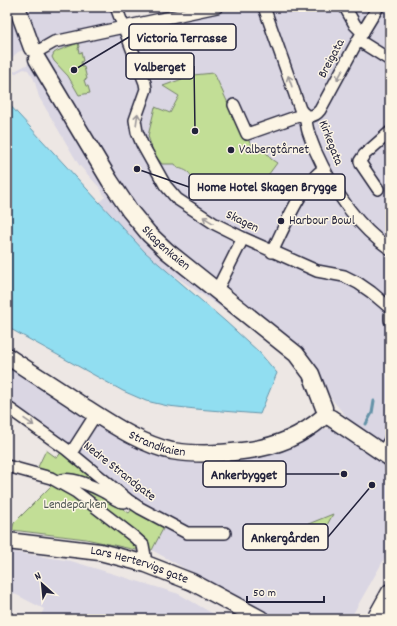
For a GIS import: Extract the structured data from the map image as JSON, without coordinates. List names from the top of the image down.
{
  "streets": {
    "street": [
      "Breigata",
      "Kirkegata",
      "Skagen",
      "Skagenkaien",
      "Strandkaien",
      "Nedre Strandgate",
      "Lars Hertervigs gate"
    ]
  },
  "crossings": [
    ["Breigata", "Kirkegata"],
    ["Skagenkaien", "Strandkaien"]
  ],
  "one_way": ["Kirkegata", "Skagen"],
  "parks": ["Lendeparken"],
  "places": [
    "Victoria Terrasse",
    "Valberget",
    "Valbergtårnet",
    "Home Hotel Skagen Brygge",
    "Harbour Bowl",
    "Ankerbygget",
    "Ankergården"
  ],
  "scale_bar": "50 m",
  "north": "top left"
}
